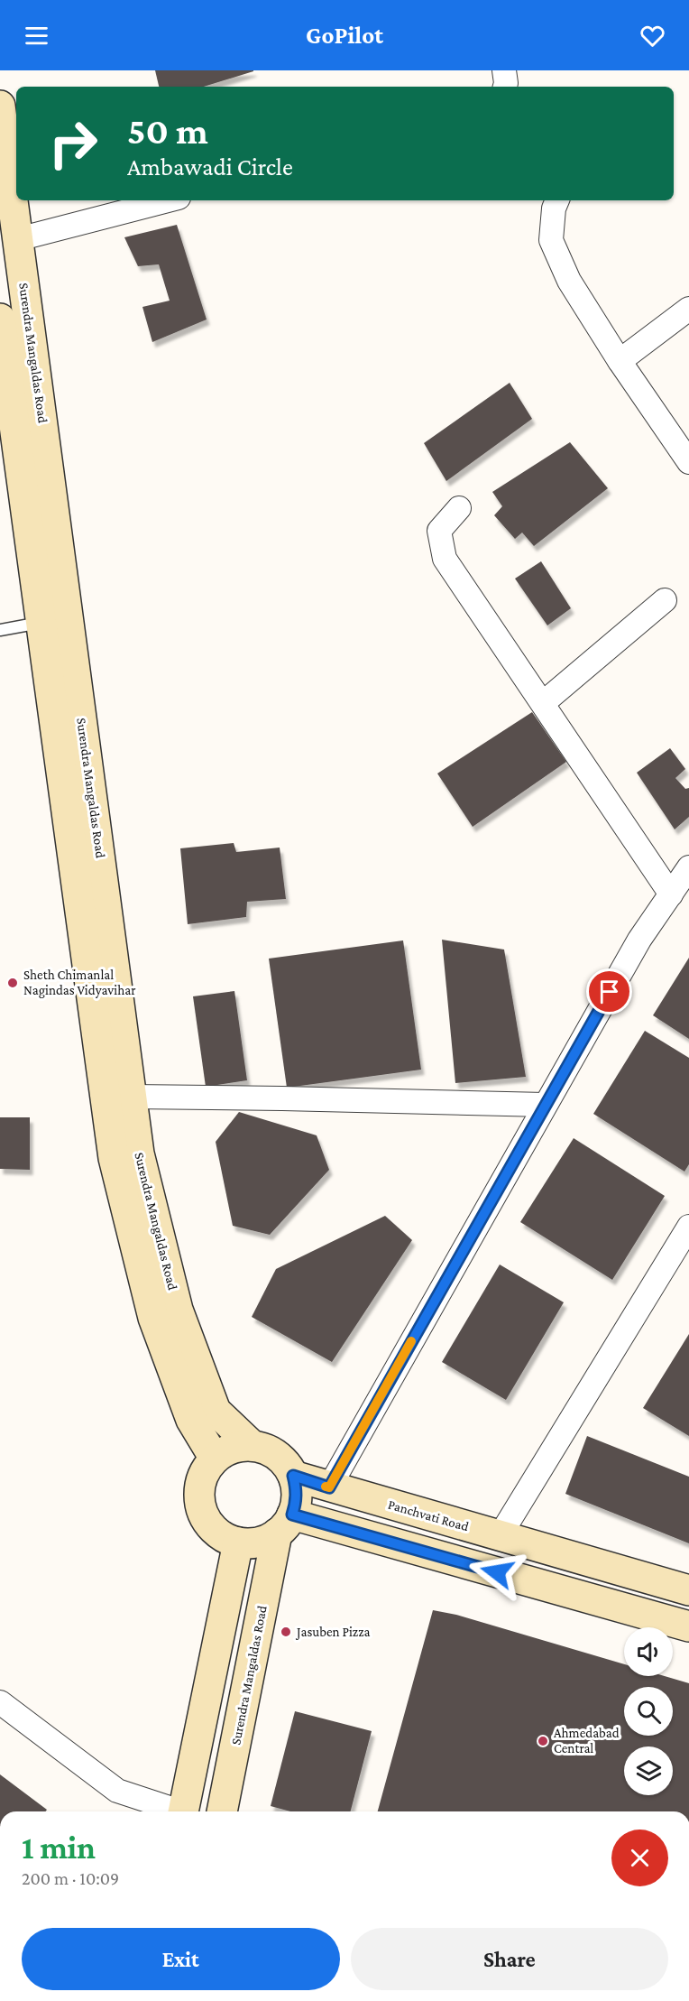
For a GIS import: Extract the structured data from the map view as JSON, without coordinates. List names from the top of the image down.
{
  "streets": {
    "main road": ["Surendra Mangaldas Road", "Panchvati Road"]
  },
  "crossings": [
    ["Surendra Mangaldas Road", "Panchvati Road"]
  ],
  "places": ["Sheth Chimanlal Nagindas Vidyavihar", "Jasuben Pizza", "Ahmedabad Central"],
  "page": {
    "header": "GoPilot",
    "turn": ["50 m", "Ambawadi Circle"],
    "heading": ["1 min", "200 m · 10:09"],
    "buttons": ["Exit", "Share"]
  }
}
